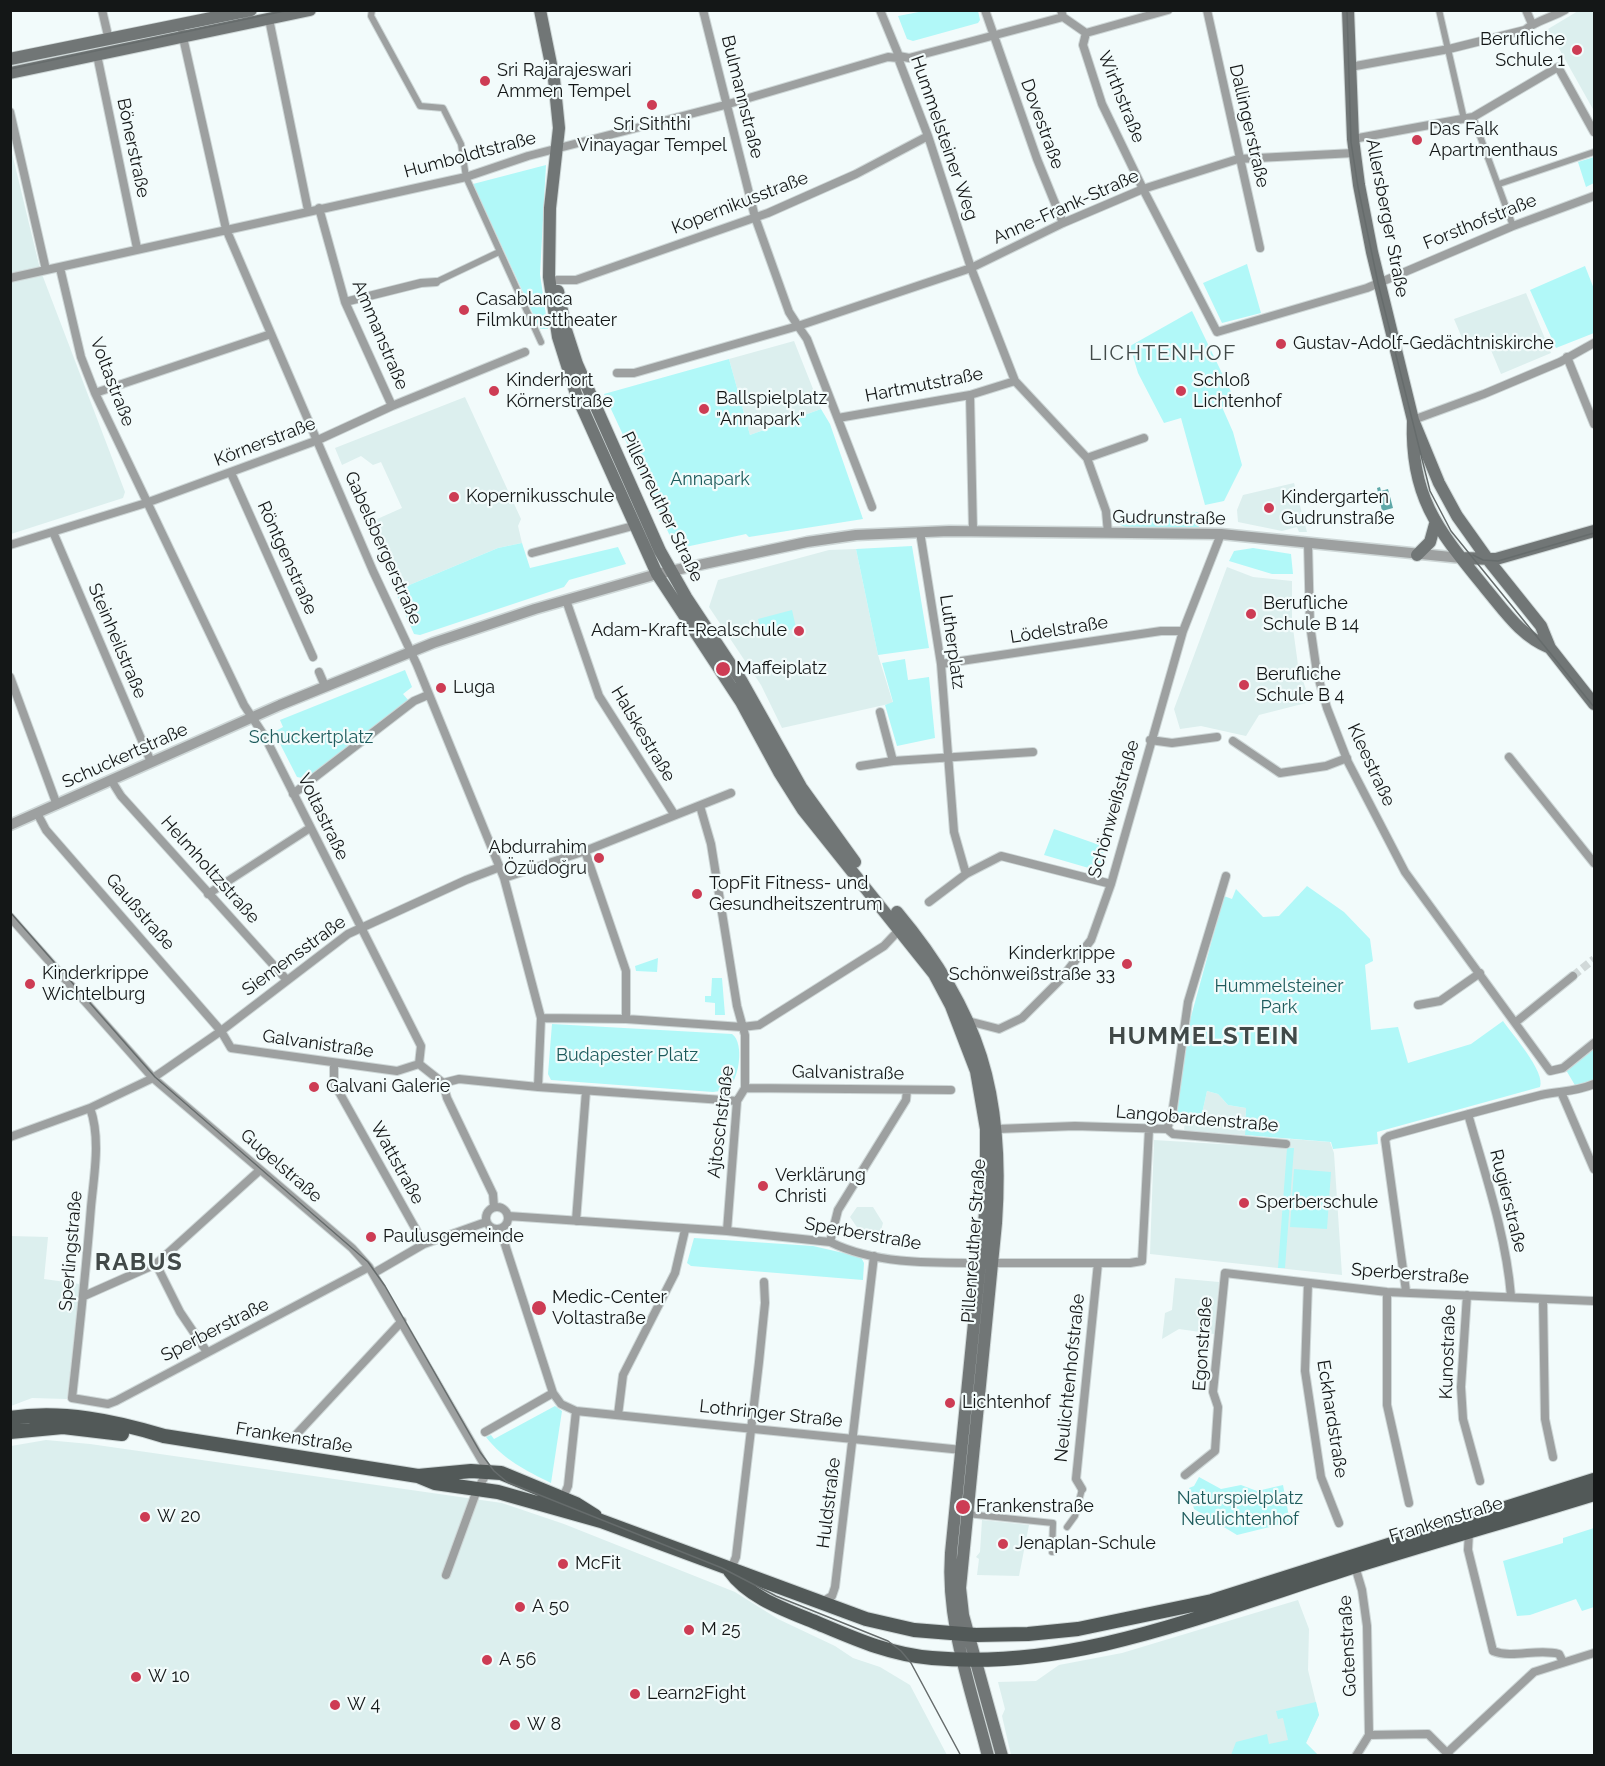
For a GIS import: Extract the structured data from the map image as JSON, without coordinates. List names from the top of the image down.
{
  "streets": {
    "main road": ["Allersberger Straße", "Pillenreuther Straße", "Frankenstraße"],
    "street": [
      "Bulmannstraße",
      "Wirthstraße",
      "Dovestraße",
      "Dallingerstraße",
      "Hummelsteiner Weg",
      "Bönerstraße",
      "Humboldtstraße",
      "Kopernikusstraße",
      "Anne-Frank-Straße",
      "Forsthofstraße",
      "Ammanstraße",
      "Voltastraße",
      "Hartmutstraße",
      "Körnerstraße",
      "Gudrunstraße",
      "Gabelsbergerstraße",
      "Röntgenstraße",
      "Lödelstraße",
      "Steinheilstraße",
      "Lutherplatz",
      "Halskestraße",
      "Schuckertstraße",
      "Kleestraße",
      "Schönweißstraße",
      "Helmholtzstraße",
      "Gaußstraße",
      "Siemensstraße",
      "Galvanistraße",
      "Langobardenstraße",
      "Ajtoschstraße",
      "Wattstraße",
      "Gugelstraße",
      "Rugierstraße",
      "Sperberstraße",
      "Sperlingstraße",
      "Egonstraße",
      "Kunostraße",
      "Neulichtenhofstraße",
      "Lothringer Straße",
      "Eckhardstraße",
      "Huldstraße",
      "Gotenstraße"
    ]
  },
  "crossings": [
    ["Bulmannstraße", "Humboldtstraße"],
    ["Bulmannstraße", "Kopernikusstraße"],
    ["Bulmannstraße", "Anne-Frank-Straße"],
    ["Bulmannstraße", "Hartmutstraße"],
    ["Wirthstraße", "Anne-Frank-Straße"],
    ["Wirthstraße", "Forsthofstraße"],
    ["Dovestraße", "Humboldtstraße"],
    ["Dovestraße", "Anne-Frank-Straße"],
    ["Dallingerstraße", "Anne-Frank-Straße"],
    ["Hummelsteiner Weg", "Humboldtstraße"],
    ["Hummelsteiner Weg", "Kopernikusstraße"],
    ["Hummelsteiner Weg", "Anne-Frank-Straße"],
    ["Hummelsteiner Weg", "Hartmutstraße"],
    ["Hummelsteiner Weg", "Gudrunstraße"],
    ["Bönerstraße", "Humboldtstraße"],
    ["Humboldtstraße", "Ammanstraße"],
    ["Humboldtstraße", "Voltastraße"],
    ["Humboldtstraße", "Pillenreuther Straße"],
    ["Humboldtstraße", "Gabelsbergerstraße"],
    ["Kopernikusstraße", "Pillenreuther Straße"],
    ["Anne-Frank-Straße", "Allersberger Straße"],
    ["Allersberger Straße", "Forsthofstraße"],
    ["Allersberger Straße", "Gudrunstraße"],
    ["Ammanstraße", "Körnerstraße"],
    ["Voltastraße", "Körnerstraße"],
    ["Voltastraße", "Schuckertstraße"],
    ["Voltastraße", "Siemensstraße"],
    ["Voltastraße", "Galvanistraße"],
    ["Körnerstraße", "Gabelsbergerstraße"],
    ["Körnerstraße", "Röntgenstraße"],
    ["Körnerstraße", "Steinheilstraße"],
    ["Pillenreuther Straße", "Gudrunstraße"],
    ["Pillenreuther Straße", "Schönweißstraße"],
    ["Pillenreuther Straße", "Langobardenstraße"],
    ["Pillenreuther Straße", "Sperberstraße"],
    ["Pillenreuther Straße", "Lothringer Straße"],
    ["Pillenreuther Straße", "Frankenstraße"],
    ["Gudrunstraße", "Lutherplatz"],
    ["Gudrunstraße", "Kleestraße"],
    ["Gudrunstraße", "Schönweißstraße"],
    ["Gabelsbergerstraße", "Siemensstraße"],
    ["Lödelstraße", "Lutherplatz"],
    ["Lödelstraße", "Schönweißstraße"],
    ["Steinheilstraße", "Schuckertstraße"],
    ["Schuckertstraße", "Helmholtzstraße"],
    ["Schuckertstraße", "Gaußstraße"],
    ["Helmholtzstraße", "Siemensstraße"],
    ["Gaußstraße", "Siemensstraße"],
    ["Gaußstraße", "Galvanistraße"],
    ["Siemensstraße", "Galvanistraße"],
    ["Siemensstraße", "Gugelstraße"],
    ["Siemensstraße", "Sperlingstraße"],
    ["Galvanistraße", "Ajtoschstraße"],
    ["Galvanistraße", "Wattstraße"],
    ["Langobardenstraße", "Sperberstraße"],
    ["Ajtoschstraße", "Sperberstraße"],
    ["Wattstraße", "Sperberstraße"],
    ["Gugelstraße", "Sperberstraße"],
    ["Gugelstraße", "Frankenstraße"],
    ["Rugierstraße", "Sperberstraße"],
    ["Sperberstraße", "Sperlingstraße"],
    ["Sperberstraße", "Egonstraße"],
    ["Sperberstraße", "Kunostraße"],
    ["Sperberstraße", "Neulichtenhofstraße"],
    ["Sperberstraße", "Eckhardstraße"],
    ["Sperberstraße", "Huldstraße"],
    ["Lothringer Straße", "Huldstraße"],
    ["Frankenstraße", "Huldstraße"],
    ["Frankenstraße", "Gotenstraße"]
  ],
  "districts": ["LICHTENHOF", "HUMMELSTEIN", "RABUS"],
  "parks": [
    "Annapark",
    "Schuckertplatz",
    "Hummelsteiner Park",
    "Budapester Platz",
    "Naturspielplatz Neulichtenhof"
  ],
  "places": [
    "Berufliche Schule 1",
    "Sri Rajarajeswari Ammen Tempel",
    "Sri Siththi Vinayagar Tempel",
    "Das Falk Apartmenthaus",
    "Casablanca Filmkunsttheater",
    "Gustav-Adolf-Gedächtniskirche",
    "Kinderhort Körnerstraße",
    "Schloß Lichtenhof",
    "Ballspielplatz \"Annapark\"",
    "Kopernikusschule",
    "Kindergarten Gudrunstraße",
    "Berufliche Schule B 14",
    "Adam-Kraft-Realschule",
    "Maffeiplatz",
    "Berufliche Schule B 4",
    "Luga",
    "Abdurrahim Özüdoğru",
    "TopFit Fitness- und Gesundheitszentrum",
    "Kinderkrippe Schönweißstraße 33",
    "Kinderkrippe Wichtelburg",
    "Galvani Galerie",
    "Verklärung Christi",
    "Sperberschule",
    "Paulusgemeinde",
    "Medic-Center Voltastraße",
    "Lichtenhof",
    "Frankenstraße",
    "W 20",
    "Jenaplan-Schule",
    "McFit",
    "A 50",
    "M 25",
    "A 56",
    "W 10",
    "Learn2Fight",
    "W 4",
    "W 8"
  ]
}
